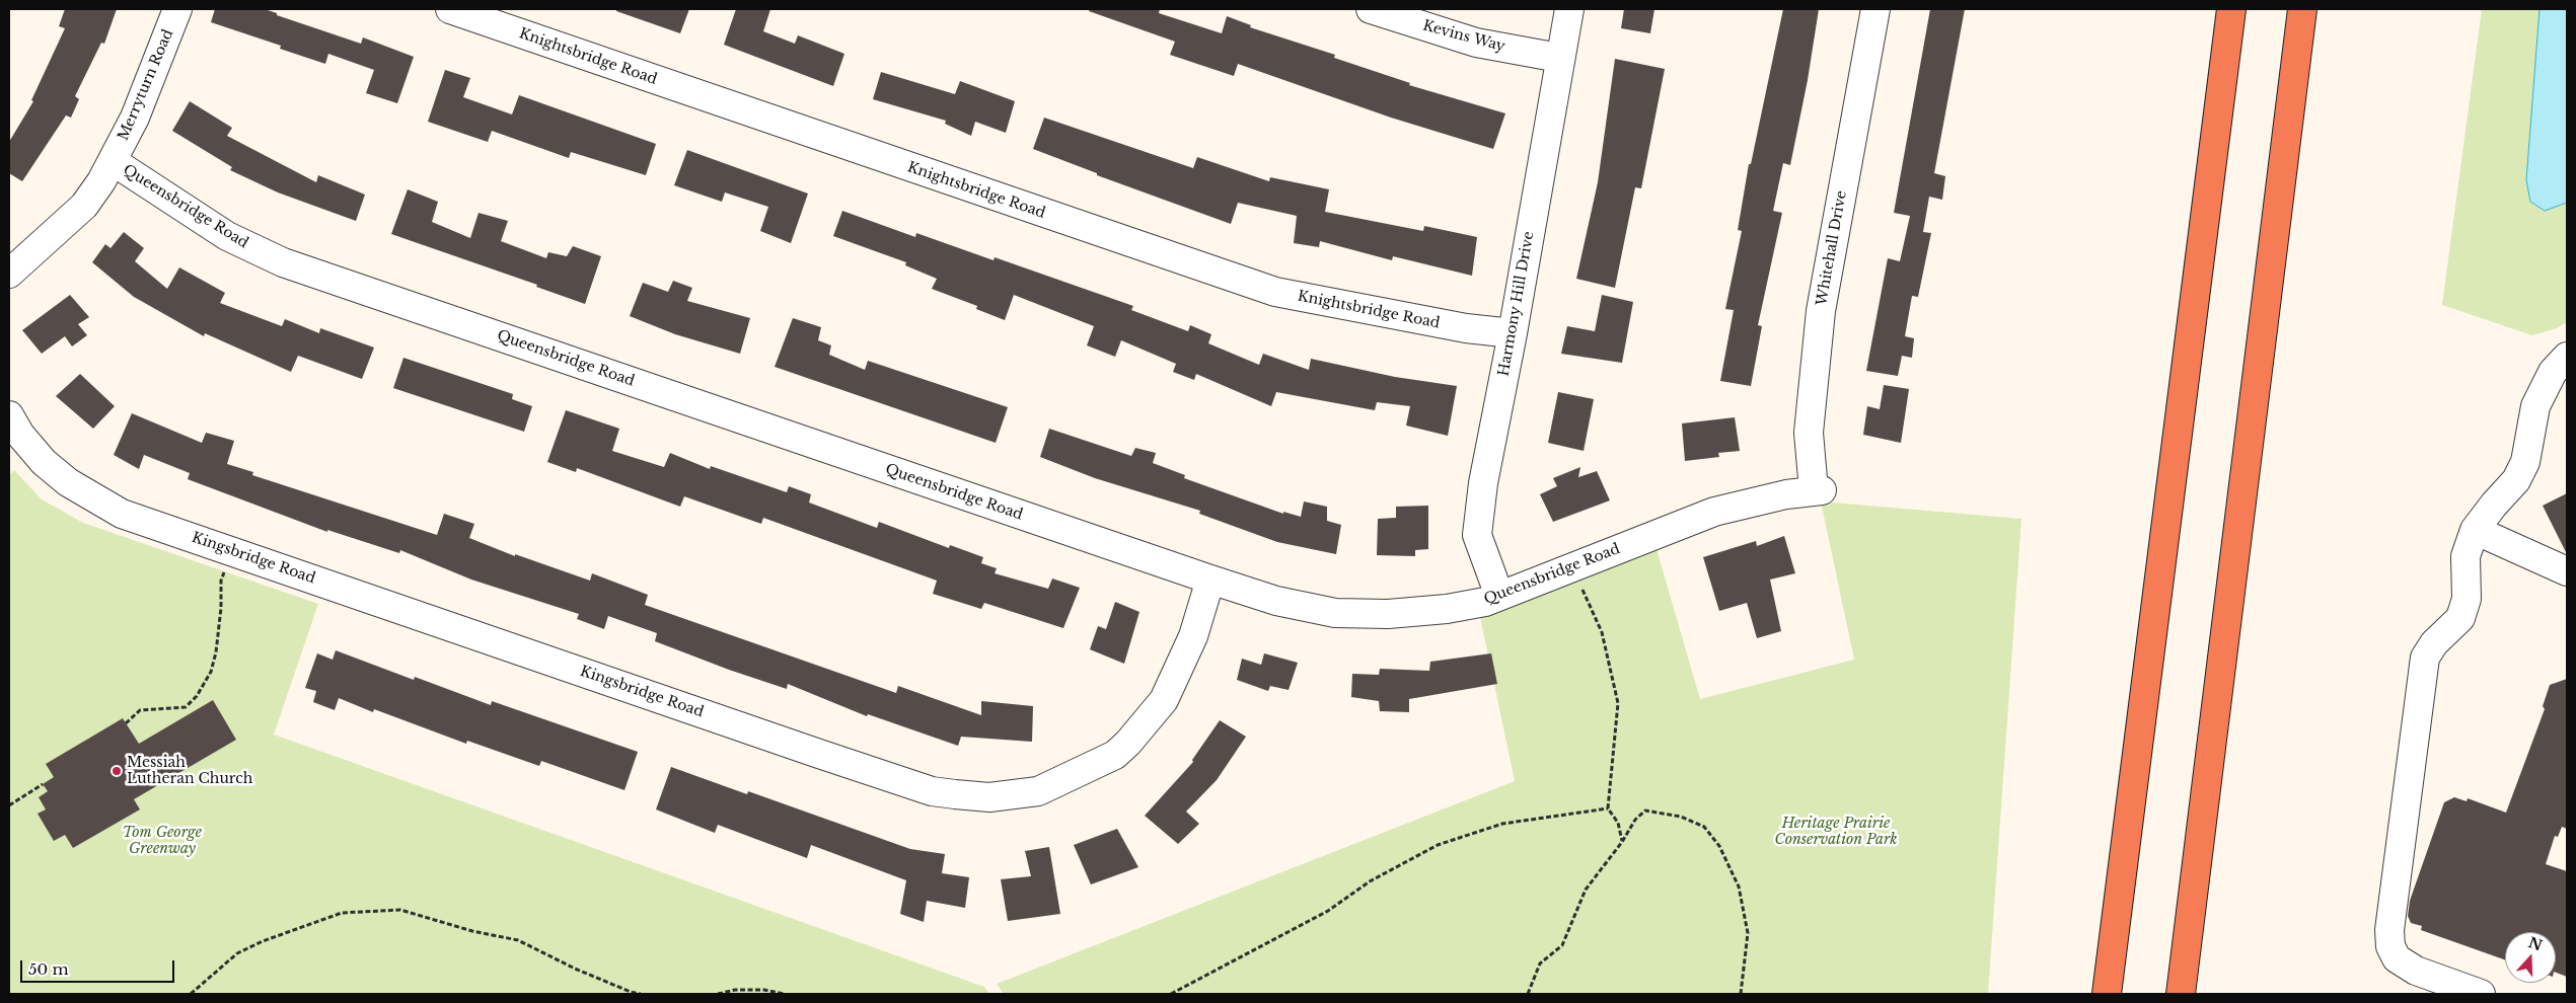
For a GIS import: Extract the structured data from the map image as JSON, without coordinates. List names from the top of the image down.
{
  "streets": {
    "street": [
      "Kevins Way",
      "Knightsbridge Road",
      "Merryturn Road",
      "Queensbridge Road",
      "Whitehall Drive",
      "Harmony Hill Drive",
      "Kingsbridge Road"
    ]
  },
  "crossings": [
    ["Kevins Way", "Harmony Hill Drive"],
    ["Knightsbridge Road", "Harmony Hill Drive"],
    ["Merryturn Road", "Queensbridge Road"],
    ["Queensbridge Road", "Whitehall Drive"],
    ["Queensbridge Road", "Harmony Hill Drive"],
    ["Queensbridge Road", "Kingsbridge Road"]
  ],
  "parks": ["Heritage Prairie Conservation Park", "Tom George Greenway"],
  "places": ["Messiah Lutheran Church"],
  "scale_bar": "50 m",
  "north": "top"
}
